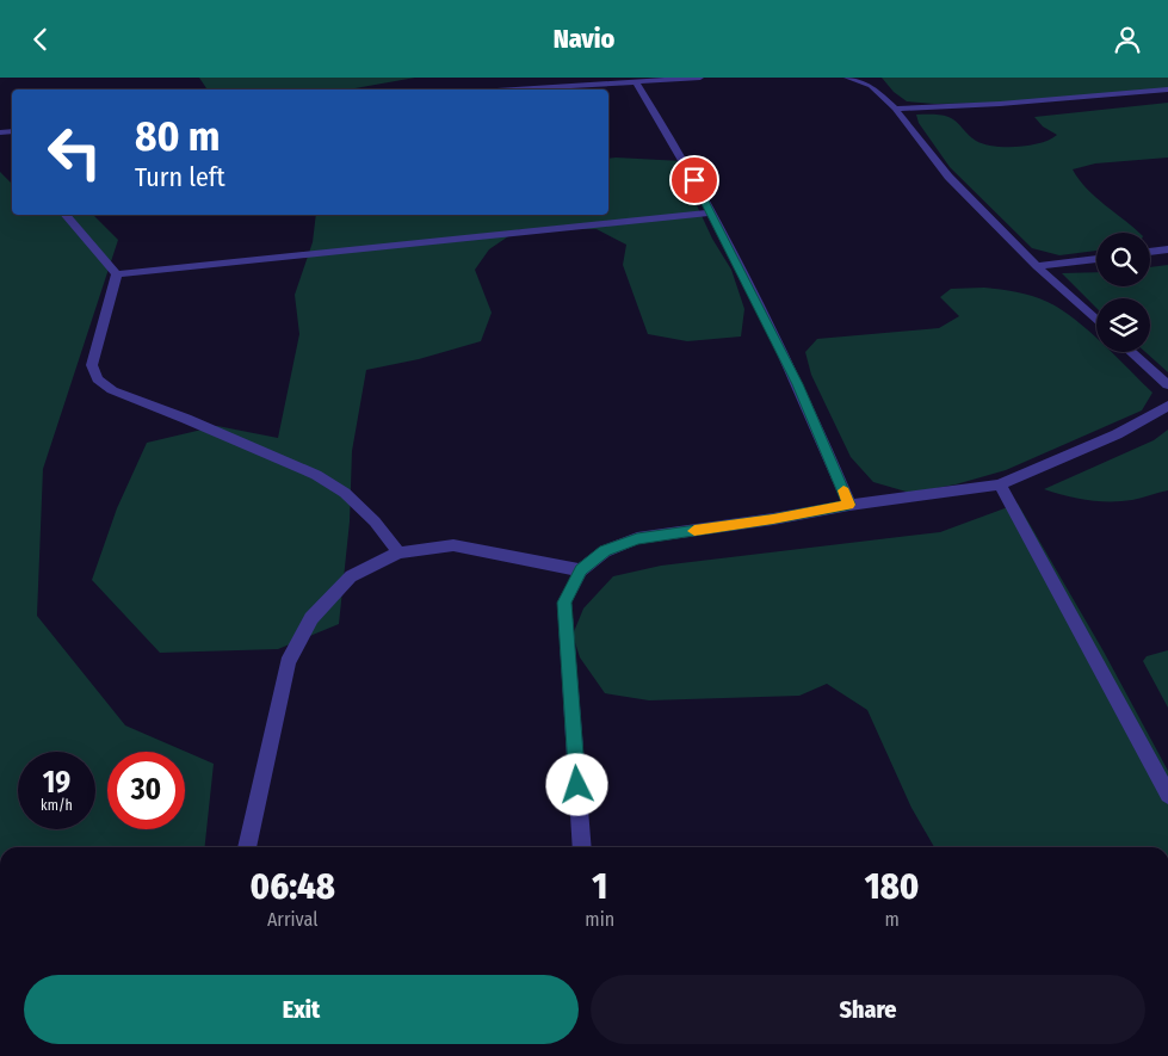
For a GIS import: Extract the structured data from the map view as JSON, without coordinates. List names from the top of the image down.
{
  "page": {
    "header": "Navio",
    "turn": ["80 m", "Turn left"],
    "speed": "19 km/h",
    "limit": "30",
    "eta": [
      "06:48",
      "Arrival",
      "1",
      "min",
      "180",
      "m"
    ],
    "buttons": ["Exit", "Share"]
  }
}
